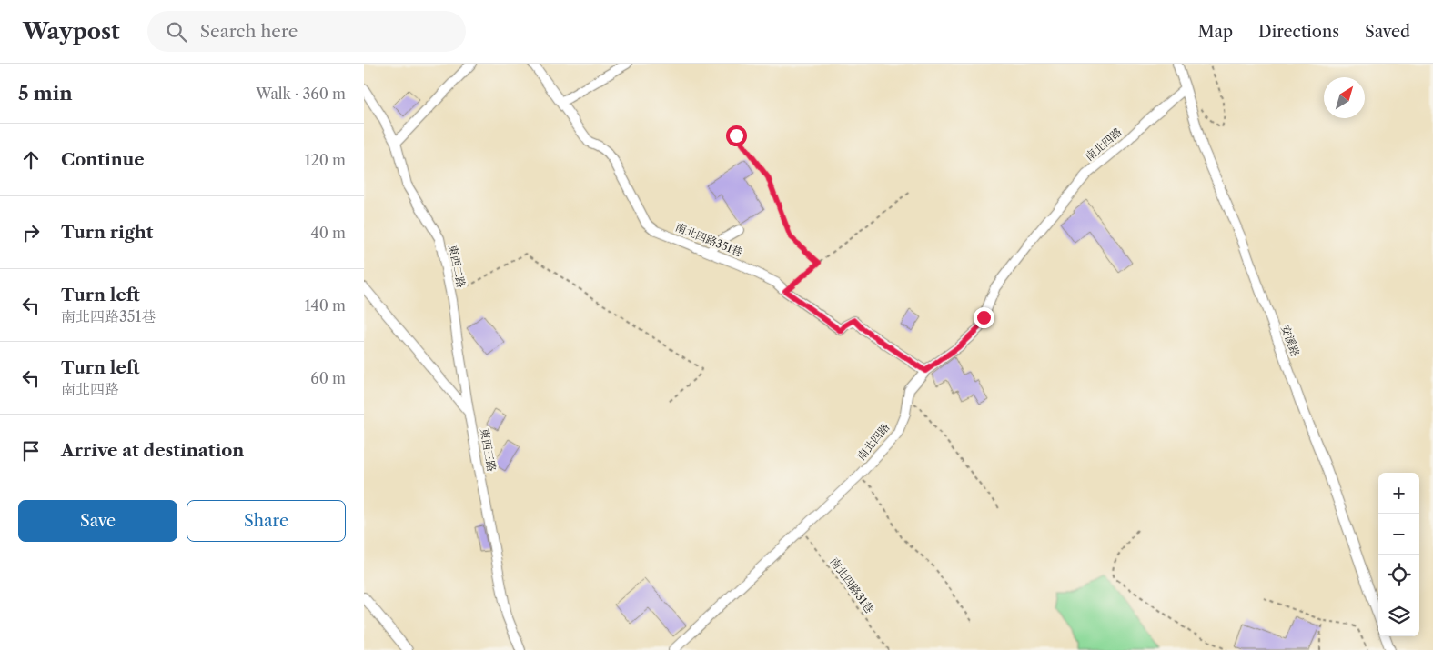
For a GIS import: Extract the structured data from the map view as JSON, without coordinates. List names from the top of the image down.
{
  "streets": {
    "street": [
      "南北四路",
      "南北四路351巷",
      "東西二路",
      "安溪路",
      "東西三路"
    ],
    "path": ["南北四路31巷"]
  },
  "crossings": [
    ["南北四路", "南北四路351巷"],
    ["南北四路", "安溪路"],
    ["南北四路", "南北四路31巷"],
    ["東西二路", "東西三路"]
  ],
  "north": "top right",
  "page": {
    "header": "Waypost",
    "search": "Search here",
    "nav": ["Map", "Directions", "Saved"],
    "heading": ["5 min", "Walk · 360 m"],
    "list": [
      ["Continue", "120 m"],
      ["Turn right", "40 m"],
      ["Turn left", "南北四路351巷", "140 m"],
      ["Turn left", "南北四路", "60 m"],
      "Arrive at destination"
    ],
    "map_buttons": ["+", "−"],
    "buttons": ["Save", "Share"]
  }
}
